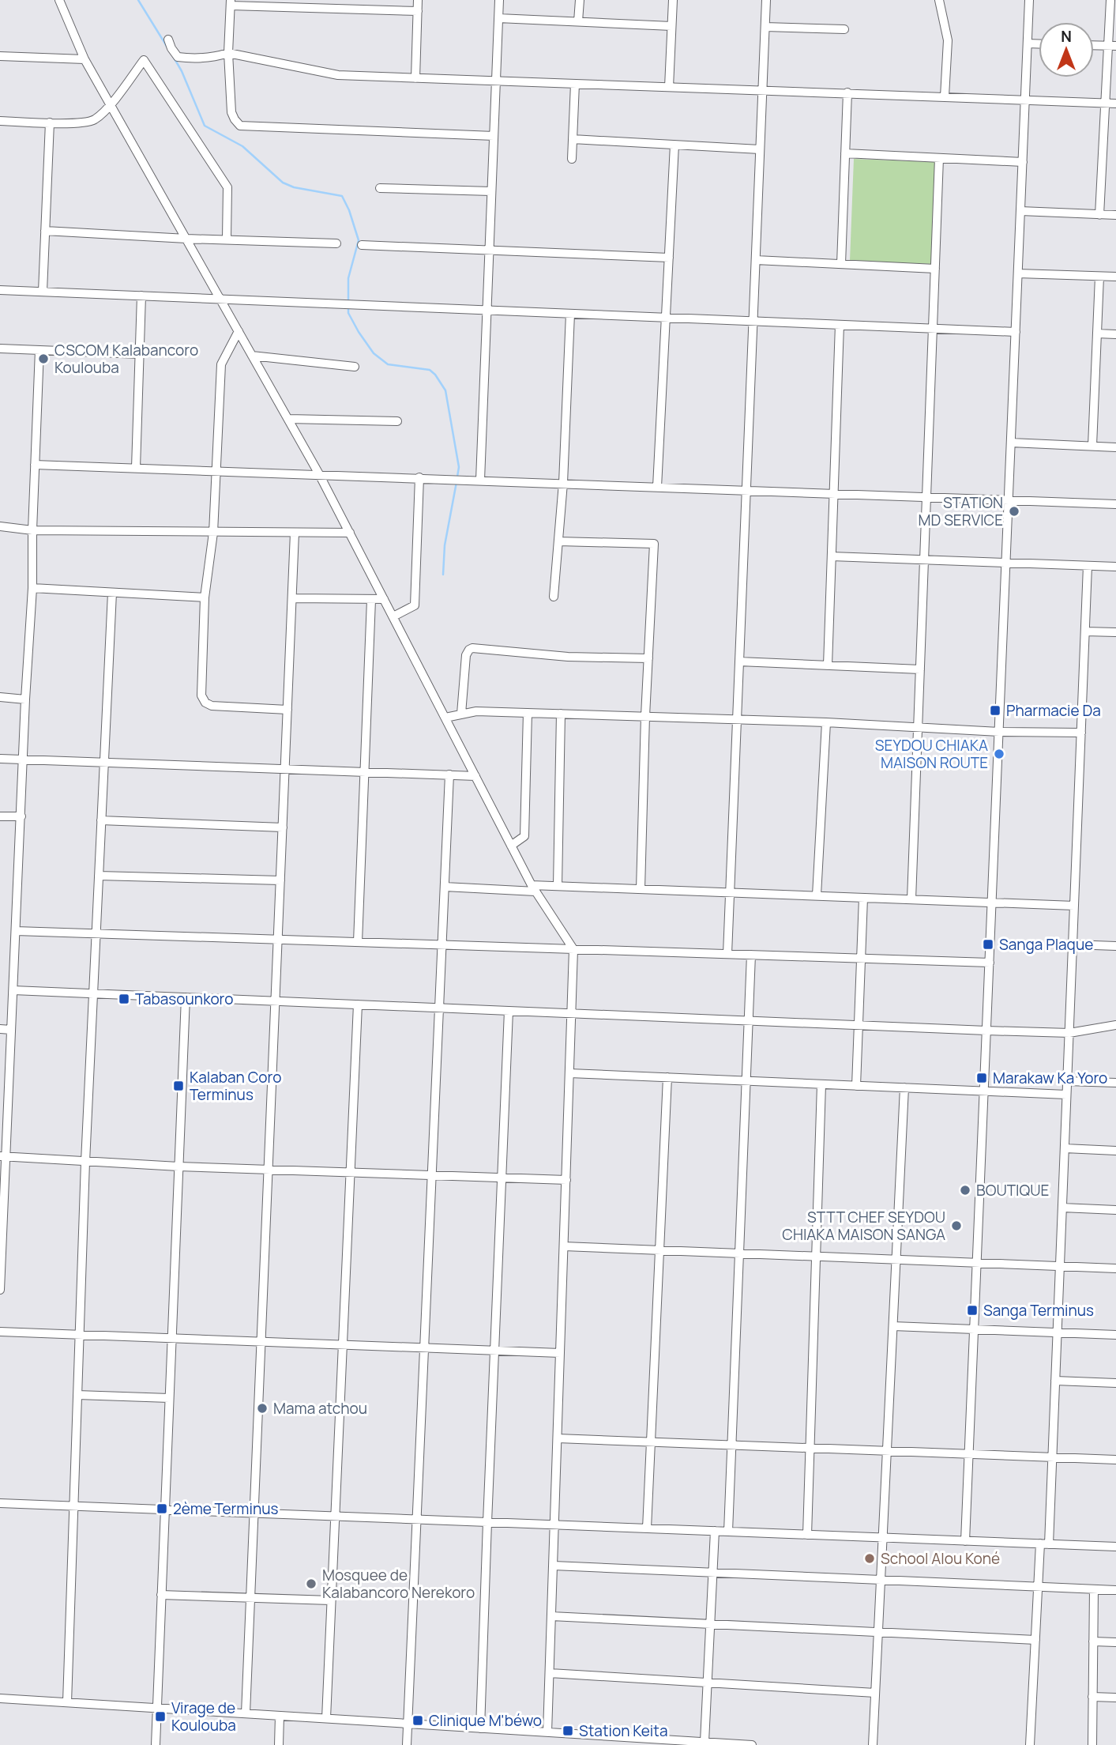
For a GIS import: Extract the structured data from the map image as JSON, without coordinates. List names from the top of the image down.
{
  "places": {
    "other": [
      "CSCOM Kalabancoro Koulouba",
      "STATION MD SERVICE",
      "SEYDOU CHIAKA MAISON ROUTE",
      "BOUTIQUE",
      "STTT CHEF SEYDOU CHIAKA MAISON SANGA",
      "Mama atchou",
      "School Alou Koné",
      "Mosquee de Kalabancoro Nerekoro"
    ],
    "transit": [
      "Pharmacie Da",
      "Sanga Plaque",
      "Tabasounkoro",
      "Marakaw Ka Yoro",
      "Kalaban Coro Terminus",
      "Sanga Terminus",
      "2ème Terminus",
      "Virage de Koulouba",
      "Clinique M'béwo",
      "Station Keita"
    ]
  },
  "north": "top"
}
